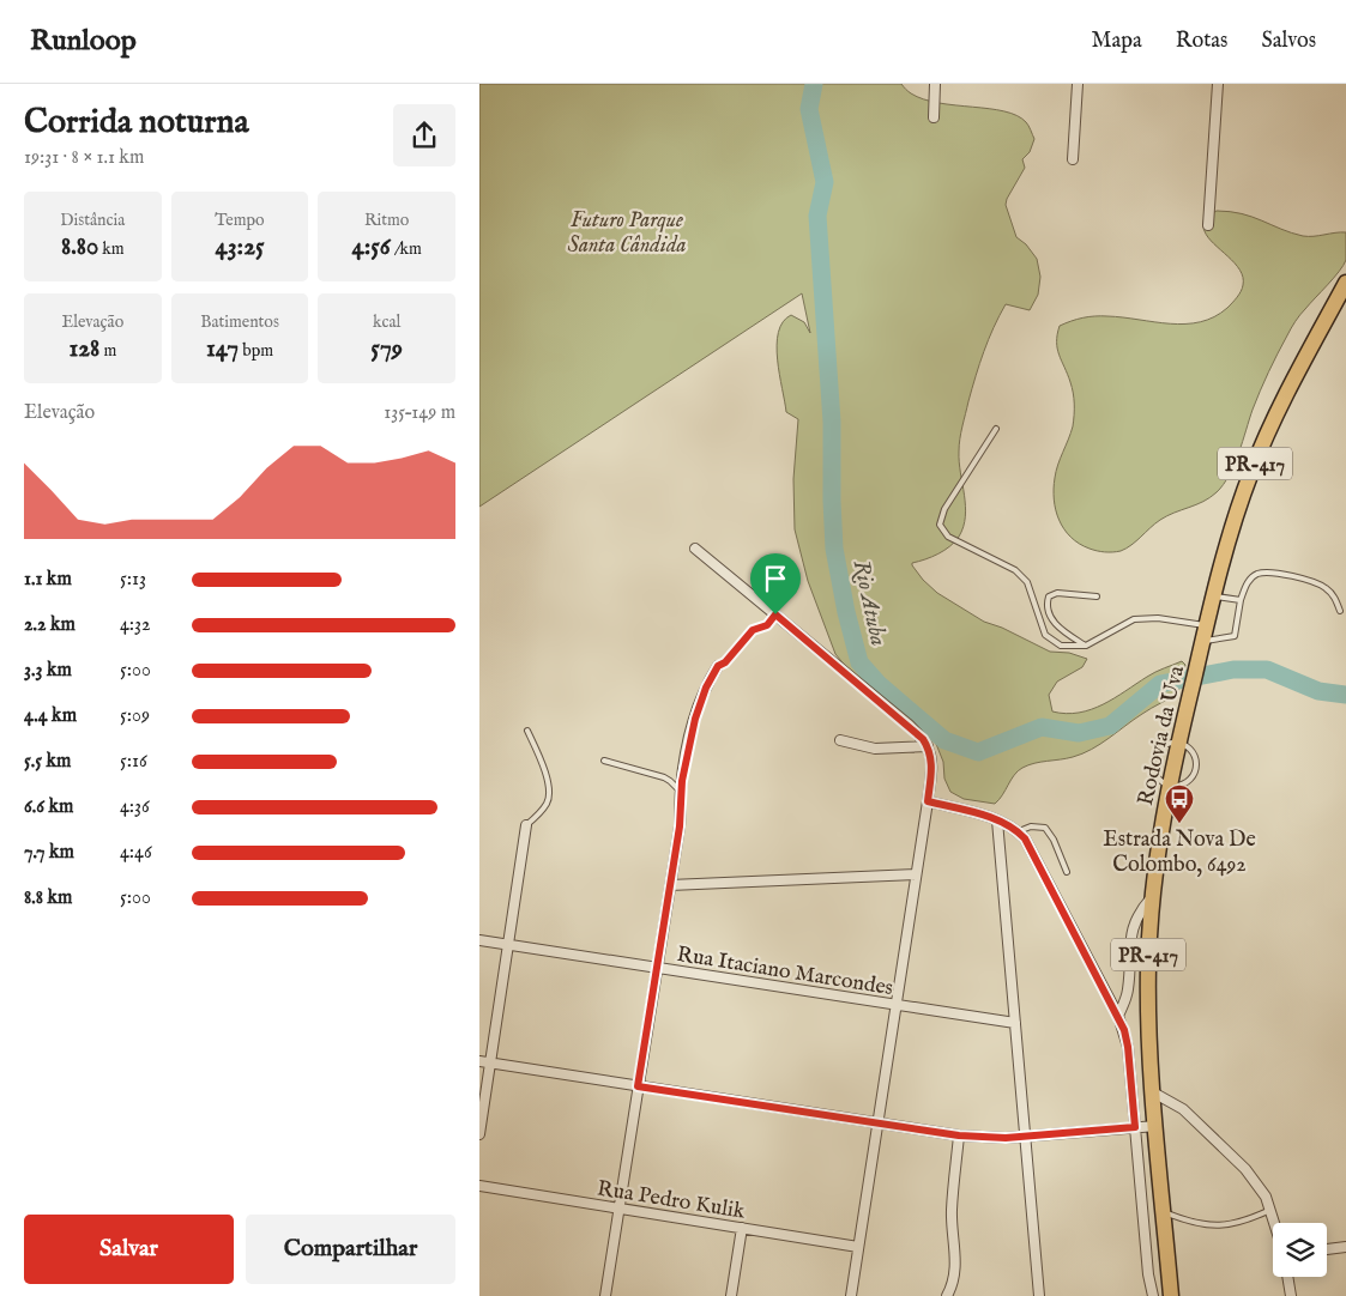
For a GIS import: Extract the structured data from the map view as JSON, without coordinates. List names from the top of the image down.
{
  "streets": {
    "highway": ["PR-417", "Rodovia da Uva"],
    "street": ["Rua Itaciano Marcondes", "Rua Pedro Kulik"]
  },
  "water": ["Rio Atuba"],
  "parks": ["Futuro Parque Santa Cândida"],
  "places": {
    "bus stop": ["Estrada Nova De Colombo, 6492"]
  },
  "page": {
    "header": "Runloop",
    "nav": ["Mapa", "Rotas", "Salvos"],
    "heading": ["Corrida noturna", "19:31 · 8 × 1.1 km"],
    "stats": [
      ["Distância", "8.80 km"],
      ["Tempo", "43:25"],
      ["Ritmo", "4:56 /km"],
      ["Elevação", "128 m"],
      ["Batimentos", "147 bpm"],
      ["kcal", "579"]
    ],
    "chart": ["Elevação", "135–149 m"],
    "list": [
      {
        "name": "1.1 km",
        "note": "5:13"
      },
      {
        "name": "2.2 km",
        "note": "4:32"
      },
      {
        "name": "3.3 km",
        "note": "5:00"
      },
      {
        "name": "4.4 km",
        "note": "5:09"
      },
      {
        "name": "5.5 km",
        "note": "5:16"
      },
      {
        "name": "6.6 km",
        "note": "4:36"
      },
      {
        "name": "7.7 km",
        "note": "4:46"
      },
      {
        "name": "8.8 km",
        "note": "5:00"
      }
    ],
    "buttons": ["Salvar", "Compartilhar"]
  }
}
